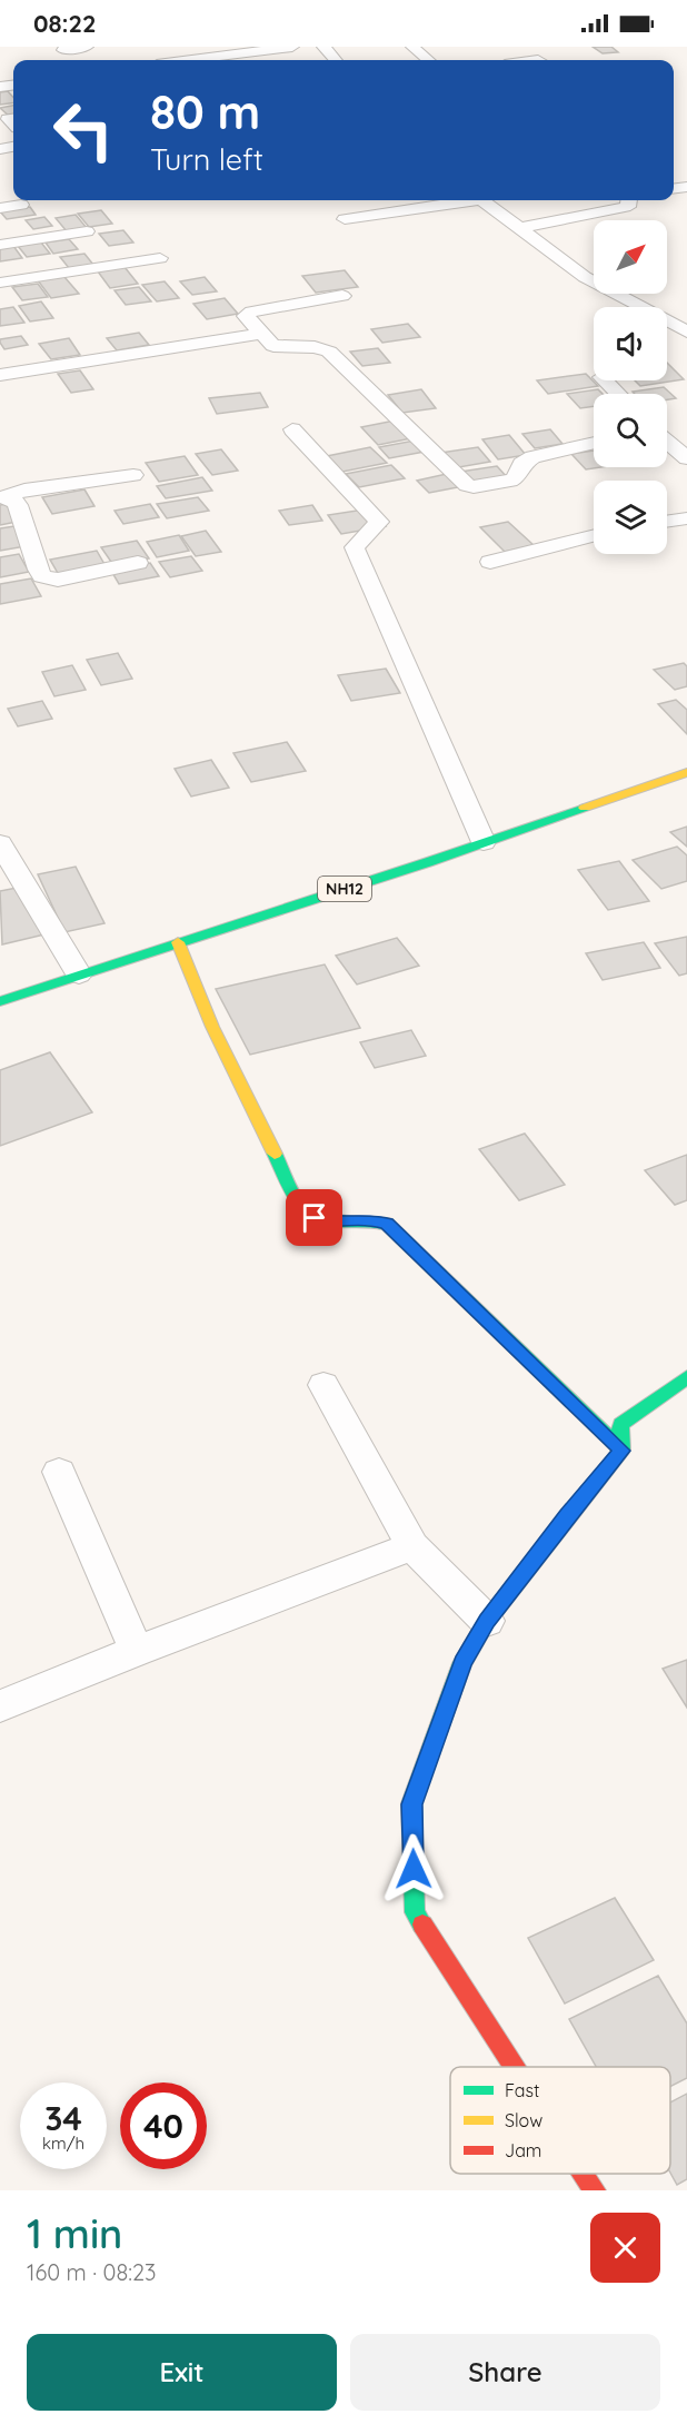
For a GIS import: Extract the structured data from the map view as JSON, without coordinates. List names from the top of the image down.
{
  "streets": {
    "main road": ["NH12"]
  },
  "legend": ["Fast", "Slow", "Jam"],
  "north": "top right",
  "page": {
    "status": "08:22",
    "turn": ["80 m", "Turn left"],
    "speed": "34 km/h",
    "limit": "40",
    "heading": ["1 min", "160 m · 08:23"],
    "buttons": ["Exit", "Share"]
  }
}
